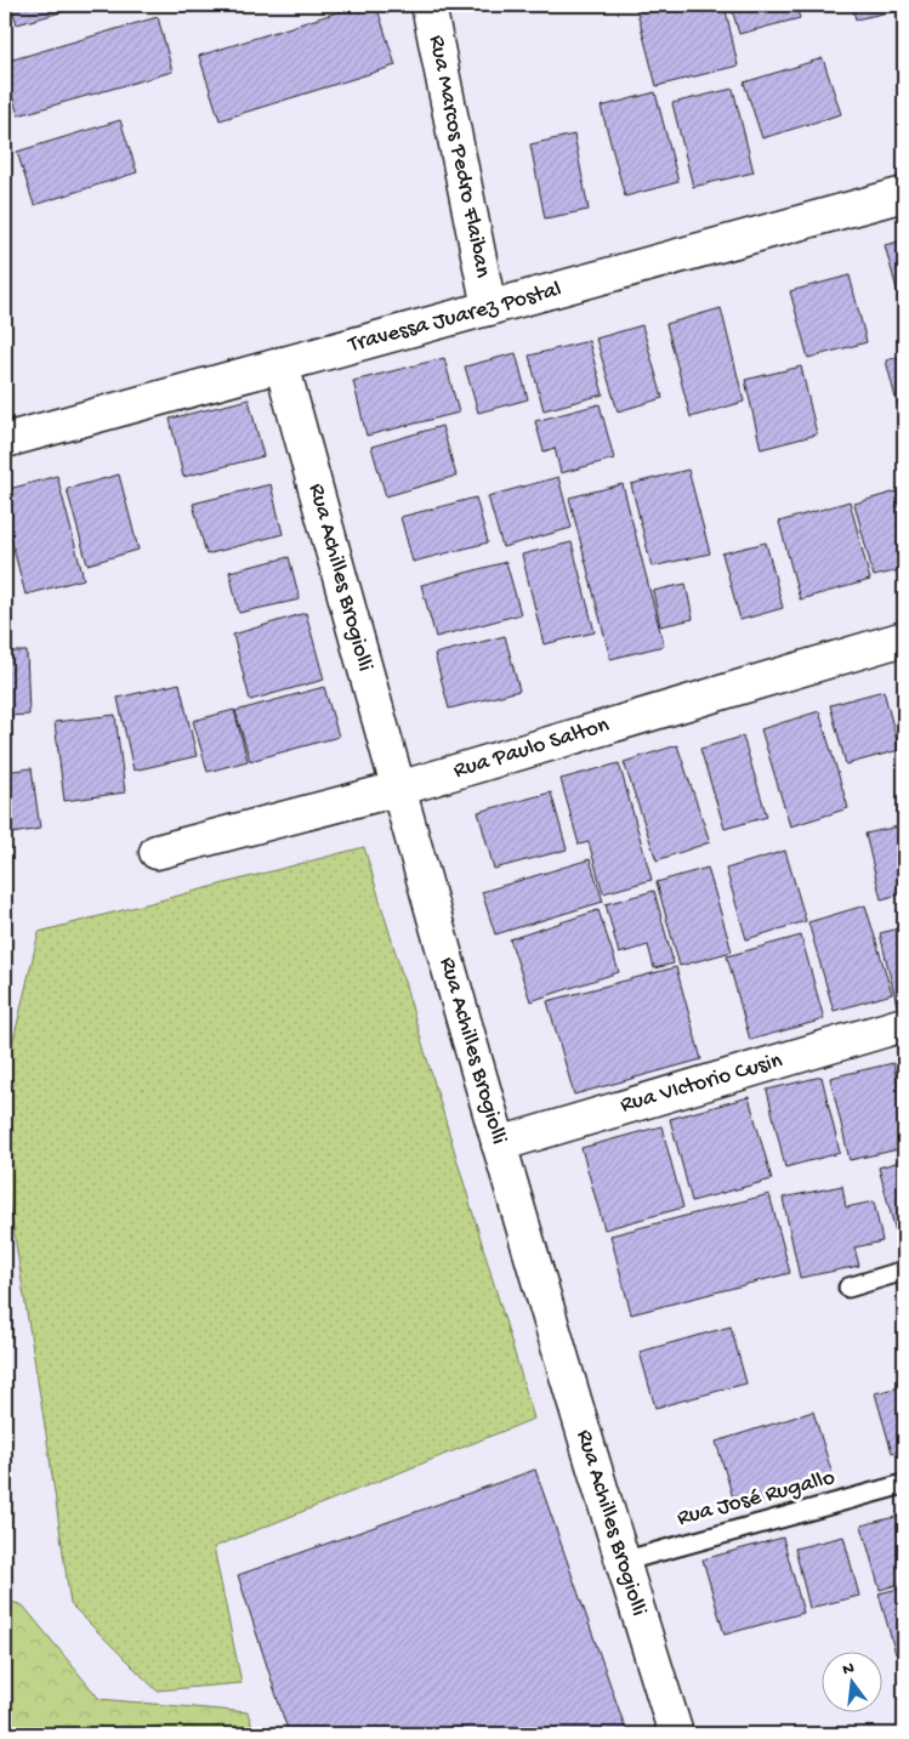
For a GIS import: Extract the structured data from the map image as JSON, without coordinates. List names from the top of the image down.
{
  "streets": {
    "street": [
      "Rua Marcos Pedro Flaiban",
      "Travessa Juarez Postal",
      "Rua Achilles Brogiolli",
      "Rua Paulo Salton",
      "Rua VIctorio Cusin"
    ],
    "lane": ["Rua José Rugallo"]
  },
  "crossings": [
    ["Rua Marcos Pedro Flaiban", "Travessa Juarez Postal"],
    ["Travessa Juarez Postal", "Rua Achilles Brogiolli"],
    ["Rua Achilles Brogiolli", "Rua Paulo Salton"],
    ["Rua Achilles Brogiolli", "Rua VIctorio Cusin"],
    ["Rua Achilles Brogiolli", "Rua José Rugallo"]
  ],
  "north": "top"
}
